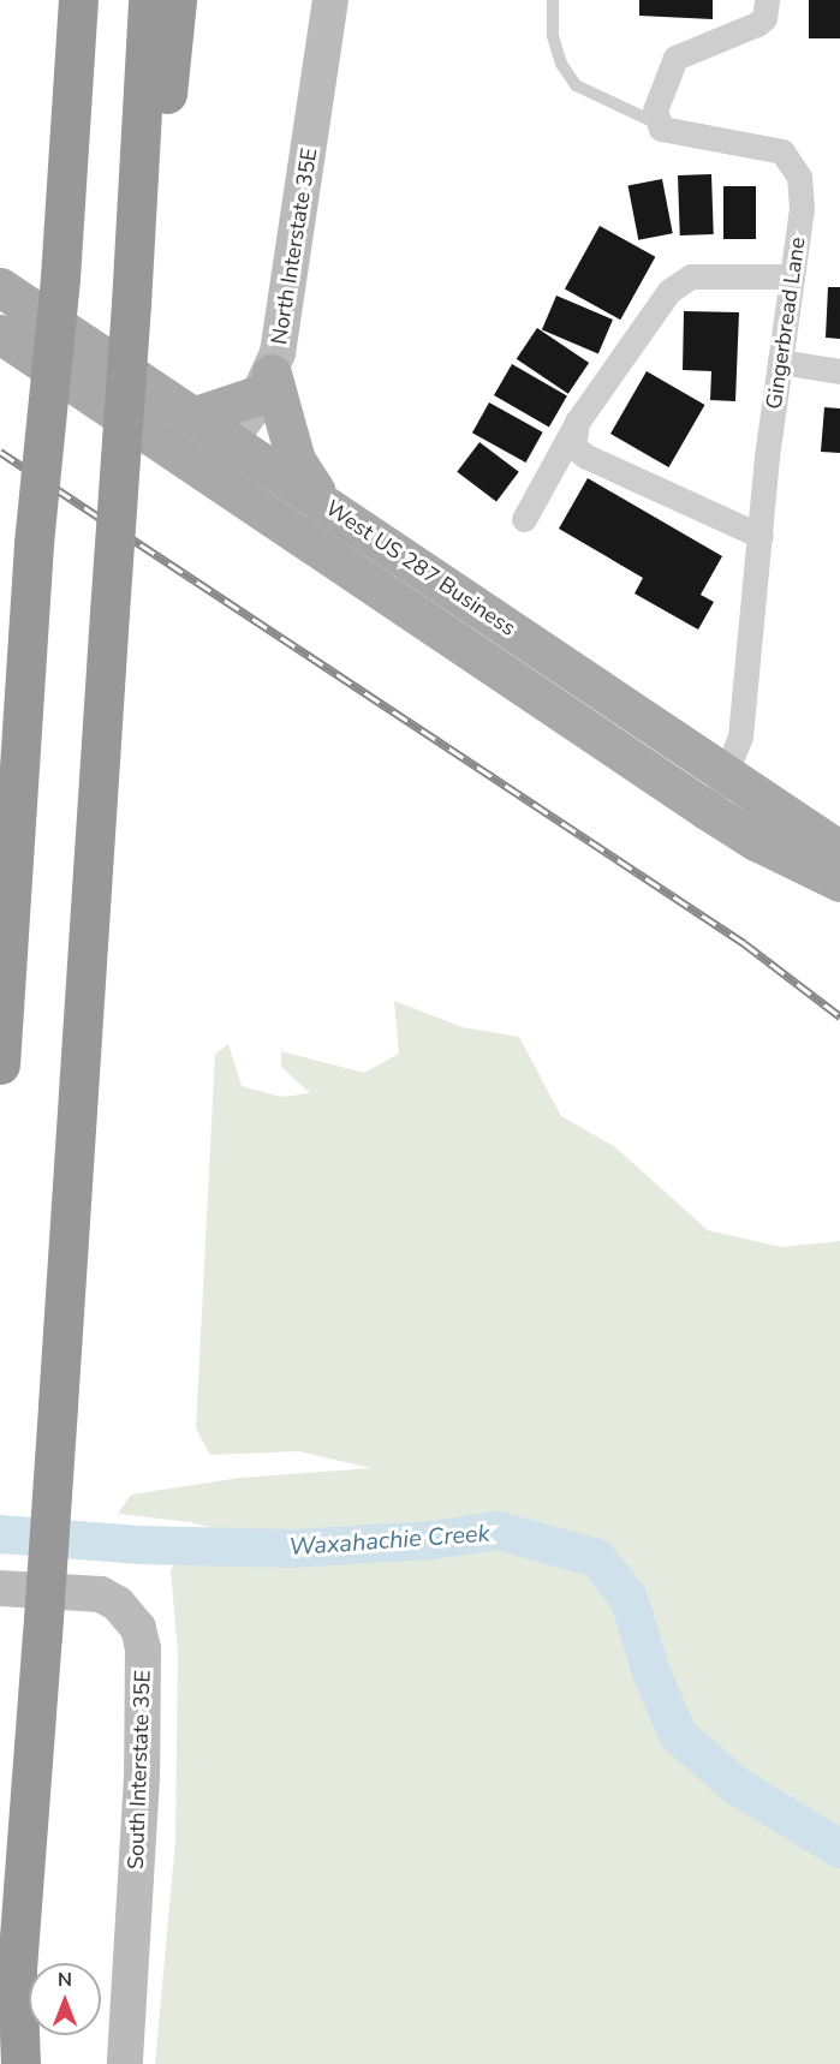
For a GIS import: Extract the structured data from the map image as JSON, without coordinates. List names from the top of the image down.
{
  "streets": {
    "main road": ["North Interstate 35E", "West US 287 Business", "South Interstate 35E"],
    "street": ["Gingerbread Lane"]
  },
  "crossings": [
    ["North Interstate 35E", "West US 287 Business"],
    ["Gingerbread Lane", "West US 287 Business"]
  ],
  "water": ["Waxahachie Creek"],
  "north": "top"
}
